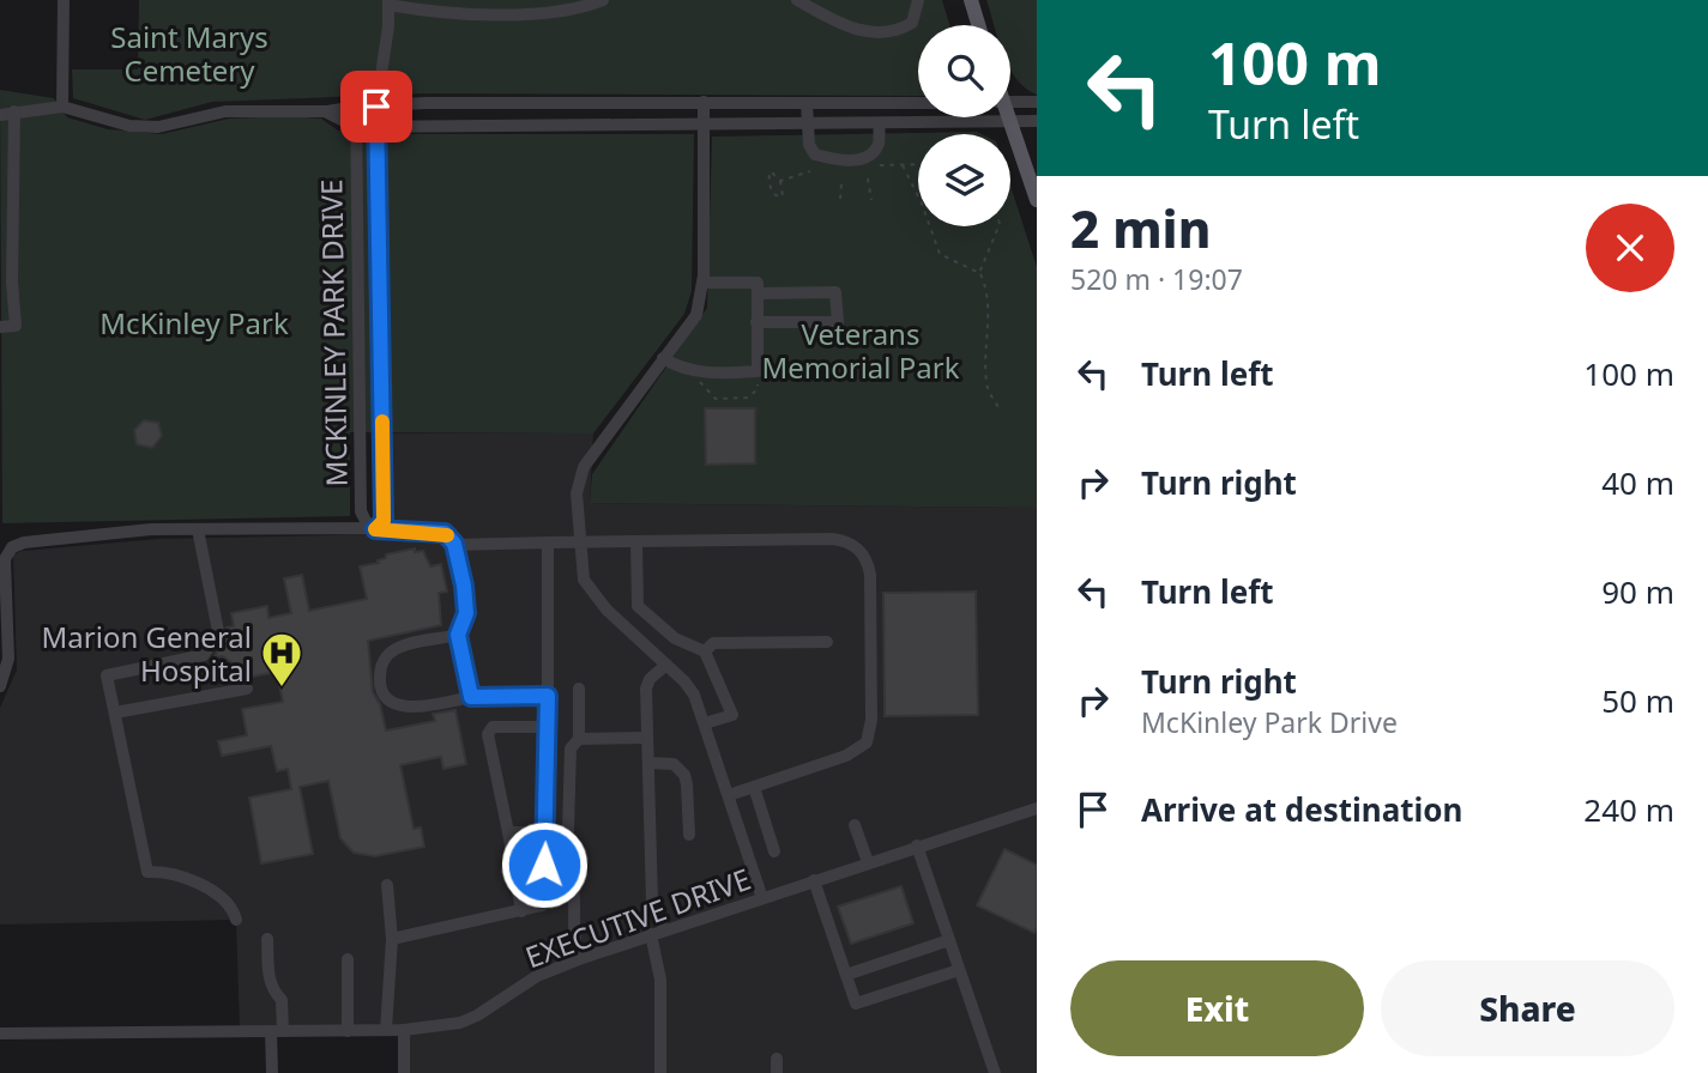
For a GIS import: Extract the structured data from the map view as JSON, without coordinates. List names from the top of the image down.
{
  "streets": {
    "street": ["MCKINLEY PARK DRIVE", "EXECUTIVE DRIVE"]
  },
  "parks": ["Saint Marys Cemetery", "McKinley Park", "Veterans Memorial Park"],
  "places": {
    "hospital": ["Marion General Hospital"]
  },
  "page": {
    "turn": ["100 m", "Turn left"],
    "heading": ["2 min", "520 m · 19:07"],
    "list": [
      {
        "name": "Turn left",
        "value": "100 m"
      },
      {
        "name": "Turn right",
        "value": "40 m"
      },
      {
        "name": "Turn left",
        "value": "90 m"
      },
      {
        "name": "Turn right",
        "note": "McKinley Park Drive",
        "value": "50 m"
      },
      {
        "name": "Arrive at destination",
        "value": "240 m"
      }
    ],
    "buttons": ["Exit", "Share"]
  }
}
